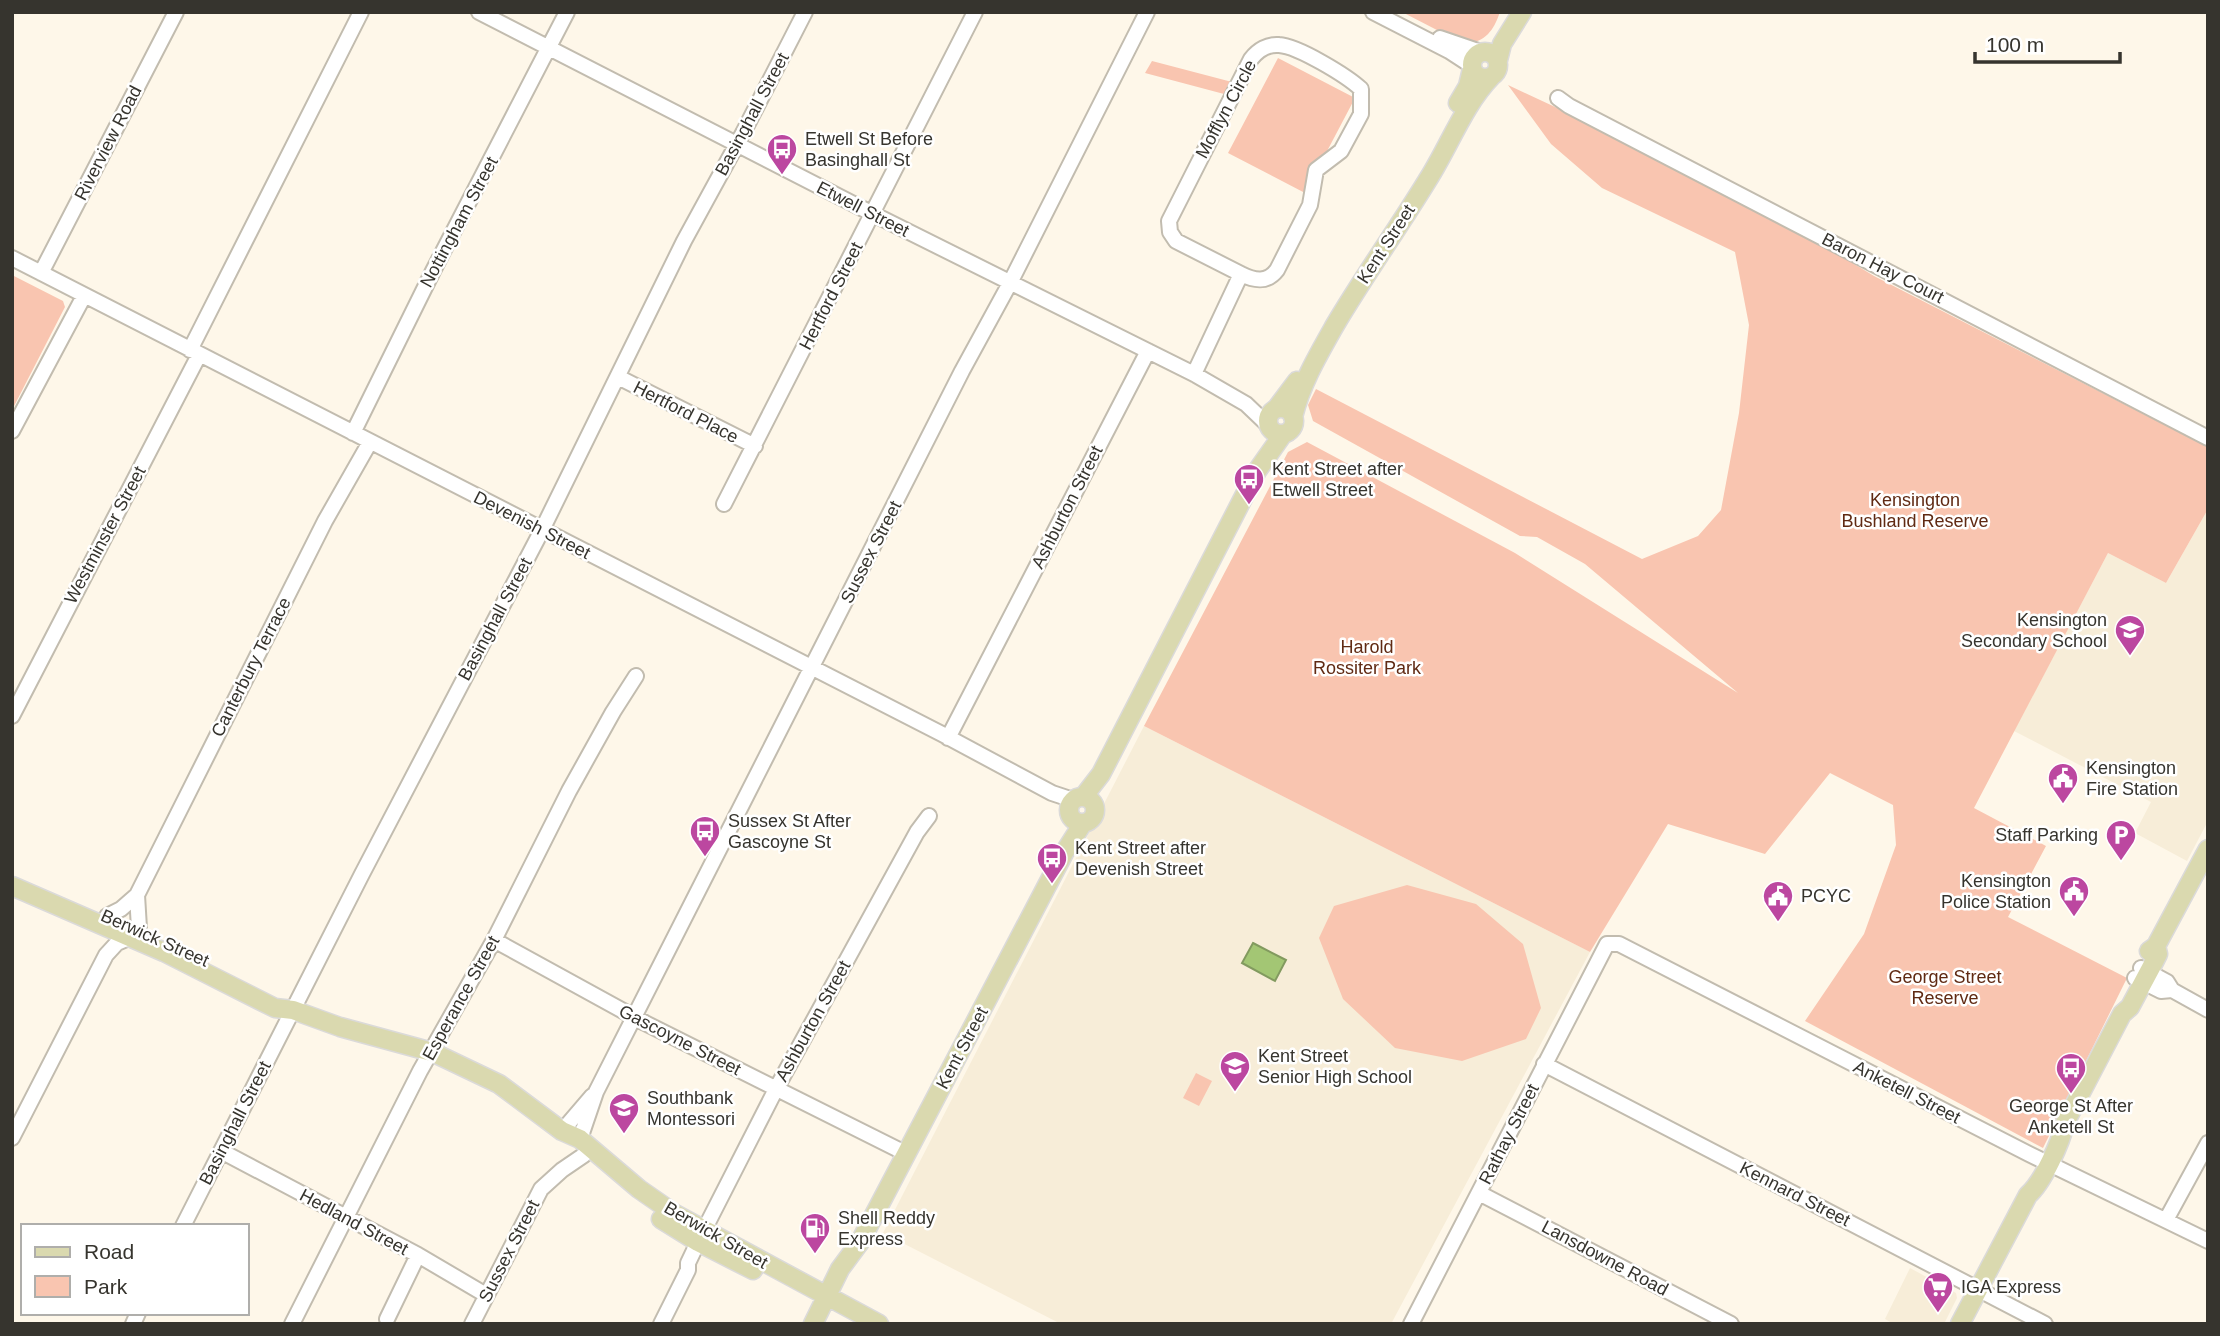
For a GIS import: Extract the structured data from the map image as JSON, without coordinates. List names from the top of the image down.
{
  "streets": {
    "main road": ["Kent Street", "Berwick Street"],
    "street": [
      "Mofflyn Circle",
      "Basinghall Street",
      "Riverview Road",
      "Etwell Street",
      "Nottingham Street",
      "Baron Hay Court",
      "Hertford Street",
      "Hertford Place",
      "Ashburton Street",
      "Devenish Street",
      "Westminster Street",
      "Sussex Street",
      "Canterbury Terrace",
      "Esperance Street",
      "Gascoyne Street",
      "Anketell Street",
      "Rathay Street",
      "Kennard Street",
      "Hedland Street",
      "Lansdowne Road"
    ]
  },
  "crossings": [
    ["Basinghall Street", "Etwell Street"],
    ["Basinghall Street", "Hertford Place"],
    ["Basinghall Street", "Devenish Street"],
    ["Basinghall Street", "Berwick Street"],
    ["Basinghall Street", "Hedland Street"],
    ["Riverview Road", "Devenish Street"],
    ["Etwell Street", "Nottingham Street"],
    ["Etwell Street", "Kent Street"],
    ["Etwell Street", "Hertford Street"],
    ["Etwell Street", "Ashburton Street"],
    ["Etwell Street", "Sussex Street"],
    ["Nottingham Street", "Devenish Street"],
    ["Kent Street", "Devenish Street"],
    ["Kent Street", "Berwick Street"],
    ["Kent Street", "Gascoyne Street"],
    ["Hertford Street", "Hertford Place"],
    ["Ashburton Street", "Devenish Street"],
    ["Ashburton Street", "Berwick Street"],
    ["Ashburton Street", "Gascoyne Street"],
    ["Devenish Street", "Westminster Street"],
    ["Devenish Street", "Sussex Street"],
    ["Devenish Street", "Canterbury Terrace"],
    ["Sussex Street", "Berwick Street"],
    ["Sussex Street", "Gascoyne Street"],
    ["Sussex Street", "Hedland Street"],
    ["Canterbury Terrace", "Berwick Street"],
    ["Berwick Street", "Esperance Street"],
    ["Esperance Street", "Gascoyne Street"],
    ["Esperance Street", "Hedland Street"],
    ["Anketell Street", "Rathay Street"],
    ["Rathay Street", "Kennard Street"],
    ["Rathay Street", "Lansdowne Road"]
  ],
  "parks": ["Kensington Bushland Reserve", "Harold Rossiter Park", "George Street Reserve"],
  "places": {
    "bus stop": [
      "Etwell St Before Basinghall St",
      "Kent Street after Etwell Street",
      "Sussex St After Gascoyne St",
      "Kent Street after Devenish Street",
      "George St After Anketell St"
    ],
    "school or university": ["Kensington Secondary School", "Kent Street Senior High School", "Southbank Montessori"],
    "public building": ["Kensington Fire Station", "Kensington Police Station", "PCYC"],
    "parking": ["Staff Parking"],
    "fuel station": ["Shell Reddy Express"],
    "supermarket": ["IGA Express"]
  },
  "legend": ["Road", "Park"],
  "scale_bar": "100 m"
}
